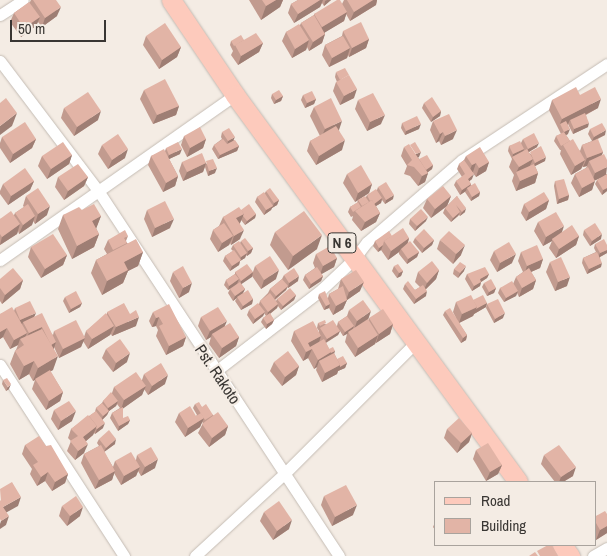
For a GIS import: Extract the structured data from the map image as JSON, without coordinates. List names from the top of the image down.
{
  "streets": {
    "main road": ["N 6"],
    "street": ["Pst. Rakoto"]
  },
  "legend": ["Road", "Building"],
  "scale_bar": "50 m"
}
